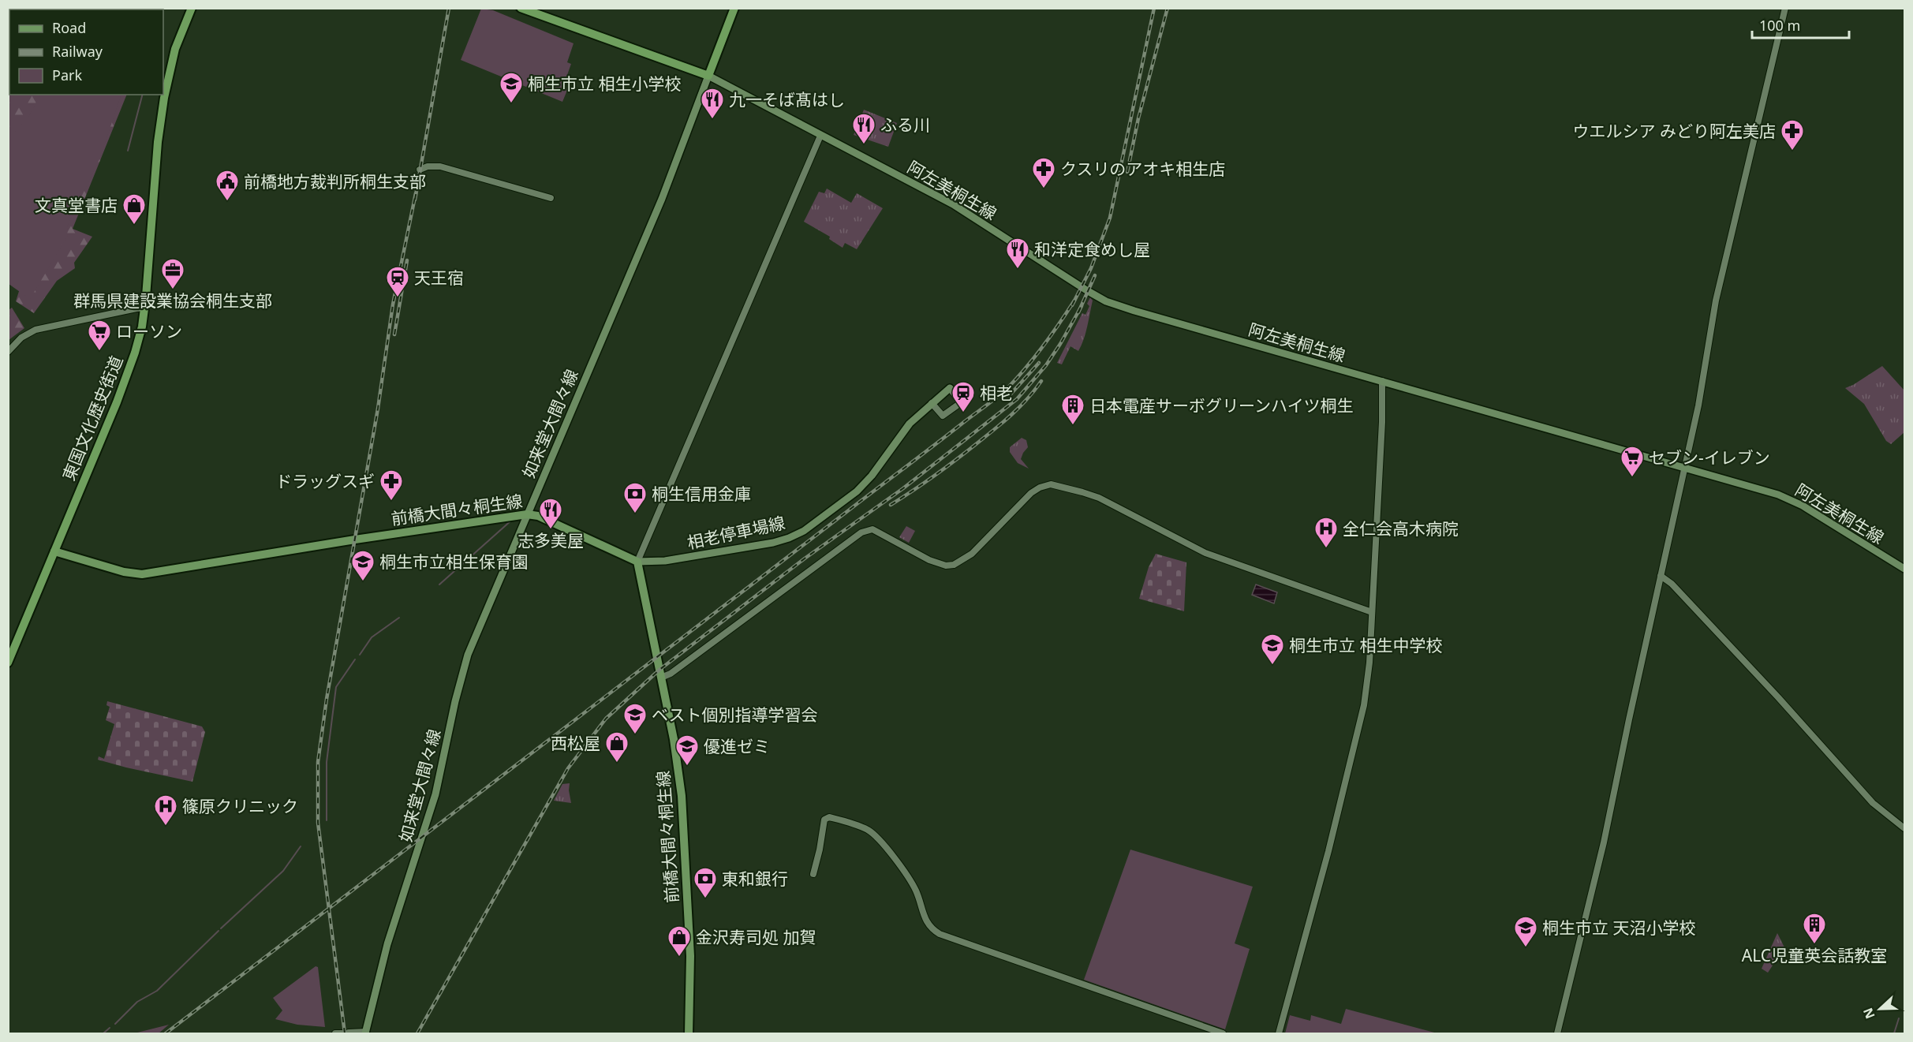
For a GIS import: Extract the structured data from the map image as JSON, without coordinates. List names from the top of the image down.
{
  "streets": {
    "highway": ["東国文化歴史街道"],
    "main road": [
      "阿左美桐生線",
      "如来堂大間々線",
      "前橋大間々桐生線",
      "相老停車場線"
    ]
  },
  "crossings": [
    ["阿左美桐生線", "如来堂大間々線"],
    ["東国文化歴史街道", "前橋大間々桐生線"],
    ["如来堂大間々線", "前橋大間々桐生線"],
    ["前橋大間々桐生線", "相老停車場線"]
  ],
  "places": {
    "school or university": [
      "桐生市立 相生小学校",
      "桐生市立相生保育園",
      "桐生市立 相生中学校",
      "ベスト個別指導学習会",
      "優進ゼミ",
      "桐生市立 天沼小学校"
    ],
    "restaurant": [
      "九一そば髙はし",
      "ふる川",
      "和洋定食めし屋",
      "志多美屋"
    ],
    "pharmacy": ["ウエルシア みどり阿左美店", "クスリのアオキ相生店", "ドラッグスギ"],
    "public building": ["前橋地方裁判所桐生支部"],
    "shop": ["文真堂書店", "西松屋", "金沢寿司処 加賀"],
    "office": ["群馬県建設業協会桐生支部"],
    "station": ["天王宿", "相老"],
    "supermarket": ["ローソン", "セブン-イレブン"],
    "building": ["日本電産サーボグリーンハイツ桐生", "ALC児童英会話教室"],
    "bank": ["桐生信用金庫", "東和銀行"],
    "hospital": ["全仁会高木病院", "篠原クリニック"]
  },
  "legend": ["Road", "Railway", "Park"],
  "scale_bar": "100 m",
  "north": "left"
}
